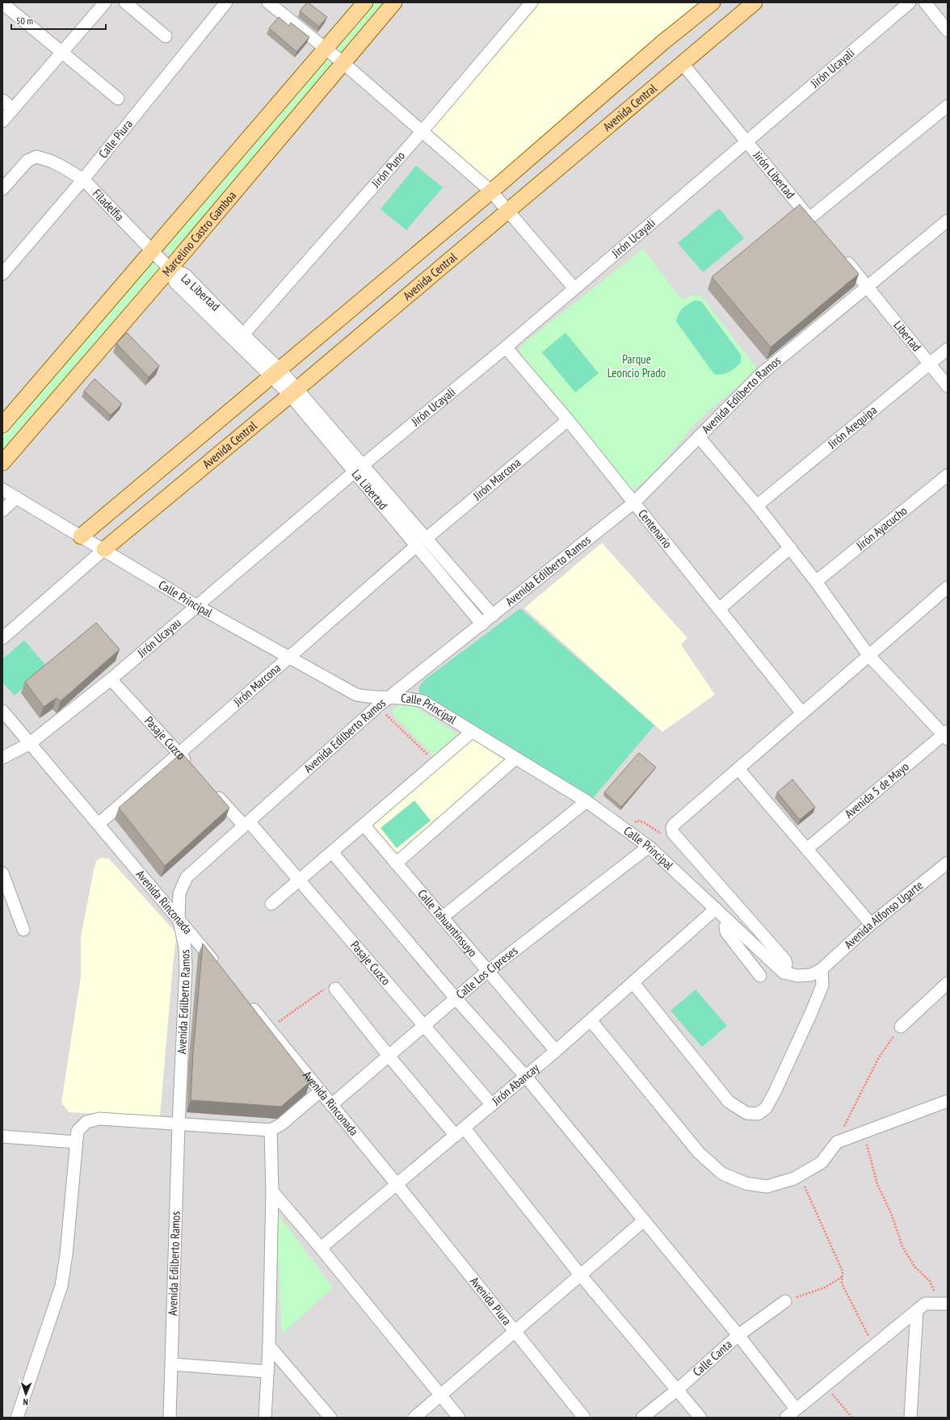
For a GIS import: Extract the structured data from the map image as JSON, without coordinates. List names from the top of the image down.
{
  "streets": {
    "main road": ["Avenida Central", "Marcelino Castro Gamboa"],
    "street": [
      "Jirón Ucayali",
      "Calle Piura",
      "Jirón Puno",
      "Jirón Libertad",
      "Filadelfia",
      "La Libertad",
      "Libertad",
      "Avenida Edilberto Ramos",
      "Jirón Arequipa",
      "Jirón Marcona",
      "Jirón Ayacucho",
      "Centenario",
      "Calle Principal",
      "Jirón Ucayau",
      "Pasaje Cuzco",
      "Avenida 5 de Mayo",
      "Avenida Rinconada",
      "Avenida Alfonso Ugarte",
      "Calle Tahuantinsuyo",
      "Calle Los Cipreses",
      "Jirón Abancay",
      "Avenida Piura",
      "Calle Canta"
    ]
  },
  "crossings": [
    ["Jirón Ucayali", "Jirón Libertad"],
    ["Jirón Ucayali", "La Libertad"],
    ["Jirón Ucayali", "Centenario"],
    ["Jirón Ucayali", "Jirón Ucayau"],
    ["Avenida Central", "Jirón Libertad"],
    ["Avenida Central", "La Libertad"],
    ["Avenida Central", "Calle Principal"],
    ["Calle Piura", "Filadelfia"],
    ["Jirón Puno", "La Libertad"],
    ["Filadelfia", "Marcelino Castro Gamboa"],
    ["Filadelfia", "La Libertad"],
    ["Marcelino Castro Gamboa", "La Libertad"],
    ["La Libertad", "Avenida Edilberto Ramos"],
    ["La Libertad", "Jirón Marcona"],
    ["La Libertad", "Jirón Ucayau"],
    ["Libertad", "Avenida Edilberto Ramos"],
    ["Libertad", "Jirón Arequipa"],
    ["Avenida Edilberto Ramos", "Centenario"],
    ["Avenida Edilberto Ramos", "Calle Principal"],
    ["Avenida Edilberto Ramos", "Pasaje Cuzco"],
    ["Avenida Edilberto Ramos", "Avenida Rinconada"],
    ["Jirón Marcona", "Centenario"],
    ["Jirón Marcona", "Calle Principal"],
    ["Jirón Marcona", "Pasaje Cuzco"],
    ["Jirón Marcona", "Avenida Rinconada"],
    ["Calle Principal", "Jirón Ucayau"],
    ["Calle Principal", "Calle Los Cipreses"],
    ["Calle Principal", "Jirón Abancay"],
    ["Jirón Ucayau", "Pasaje Cuzco"],
    ["Jirón Ucayau", "Avenida Rinconada"],
    ["Pasaje Cuzco", "Calle Los Cipreses"],
    ["Pasaje Cuzco", "Jirón Abancay"],
    ["Avenida Rinconada", "Calle Los Cipreses"],
    ["Avenida Rinconada", "Jirón Abancay"],
    ["Avenida Rinconada", "Avenida Piura"],
    ["Calle Tahuantinsuyo", "Calle Los Cipreses"],
    ["Calle Tahuantinsuyo", "Jirón Abancay"],
    ["Jirón Abancay", "Avenida Piura"]
  ],
  "parks": ["Parque Leoncio Prado"],
  "scale_bar": "50 m",
  "north": "bottom"
}
